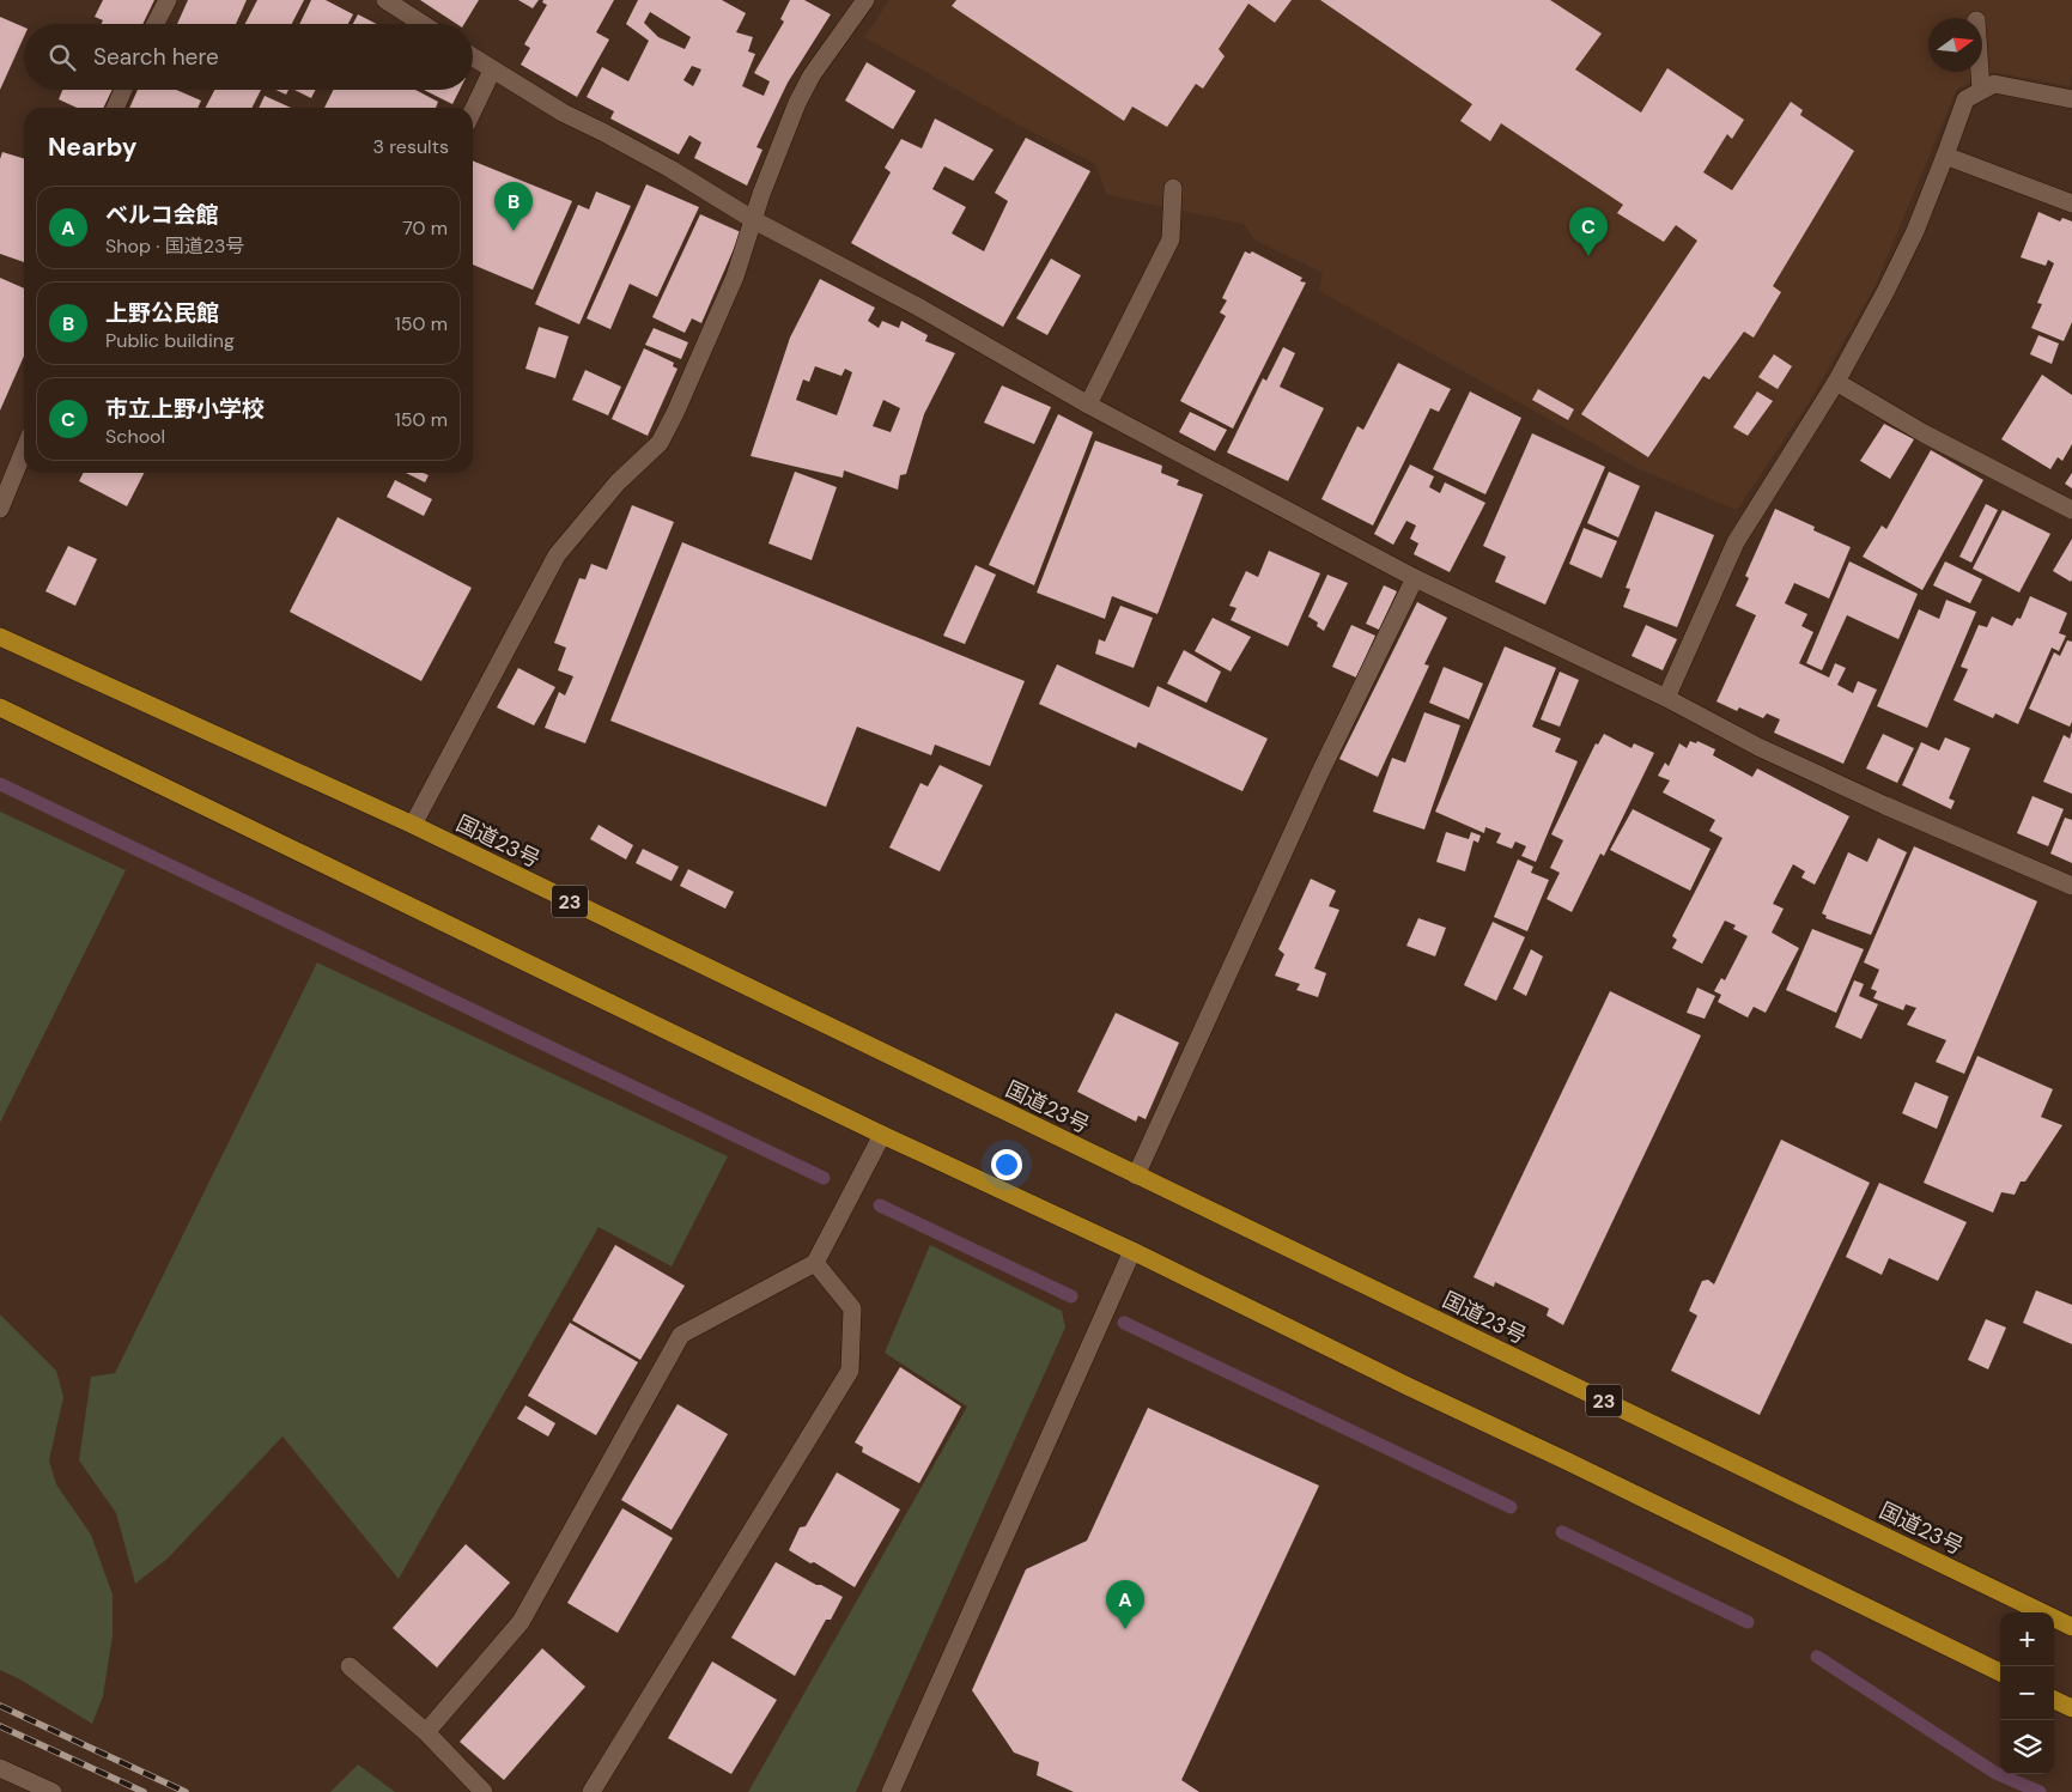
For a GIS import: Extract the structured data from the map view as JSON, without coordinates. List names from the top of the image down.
{
  "streets": {
    "highway": ["国道23号", "23"]
  },
  "north": "right",
  "page": {
    "search": "Search here",
    "heading": ["Nearby", "3 results"],
    "pins": ["B", "C", "A"],
    "list": [
      {
        "mark": "A",
        "name": "ベルコ会館",
        "note": "Shop · 国道23号",
        "value": "70 m"
      },
      {
        "mark": "B",
        "name": "上野公民館",
        "note": "Public building",
        "value": "150 m"
      },
      {
        "mark": "C",
        "name": "市立上野小学校",
        "note": "School",
        "value": "150 m"
      }
    ],
    "map_buttons": ["+", "−"]
  }
}
